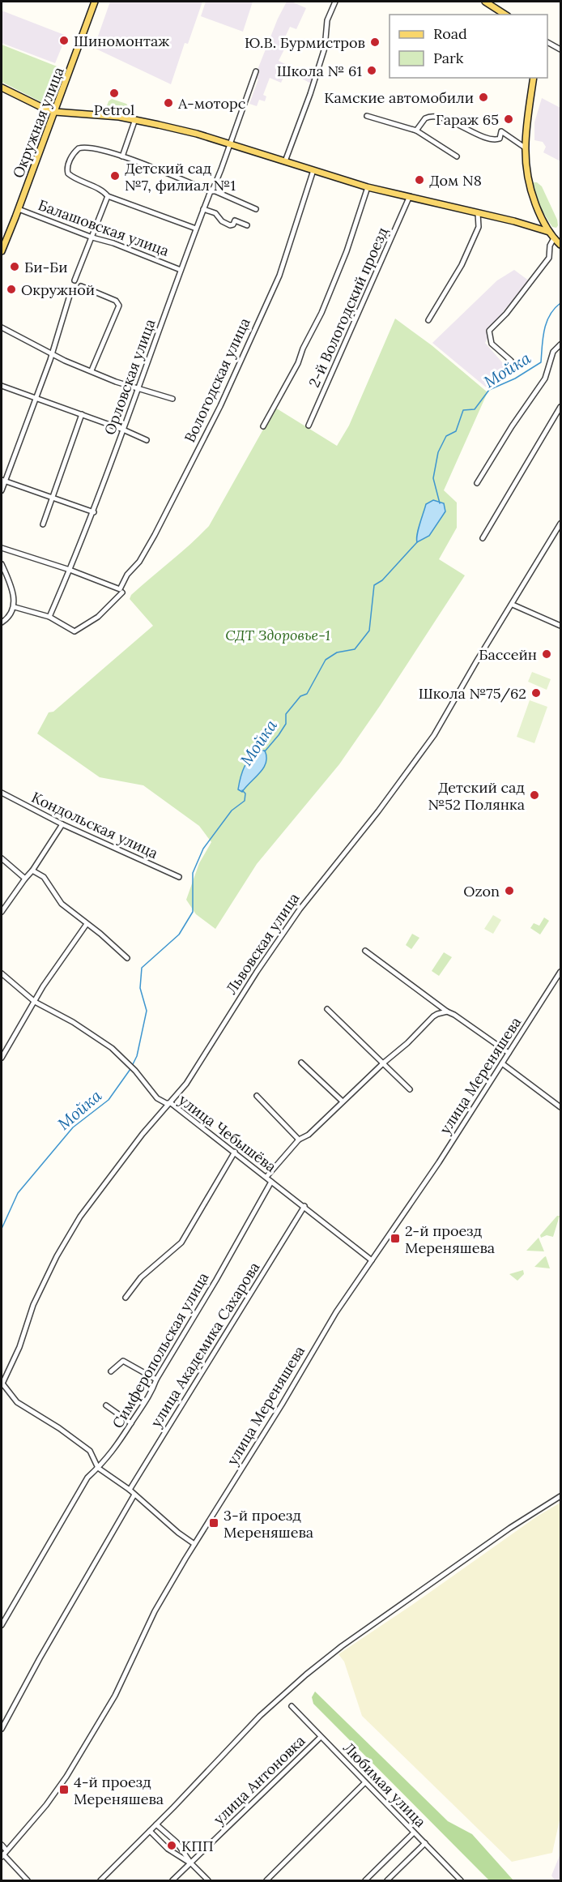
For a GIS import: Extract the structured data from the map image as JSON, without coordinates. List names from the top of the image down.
{
  "streets": {
    "main road": ["Окружная улица"],
    "street": [
      "Балашовская улица",
      "2-й Вологодский проезд",
      "Орловская улица",
      "Вологодская улица",
      "Кондольская улица",
      "Львовская улица",
      "улица Мереняшева",
      "улица Чебышёва",
      "улица Академика Сахарова",
      "Симферопольская улица",
      "улица Антоновка",
      "Любимая улица"
    ]
  },
  "crossings": [
    ["Окружная улица", "Балашовская улица"],
    ["Балашовская улица", "Орловская улица"],
    ["Орловская улица", "Вологодская улица"],
    ["Львовская улица", "улица Чебышёва"],
    ["улица Мереняшева", "улица Чебышёва"],
    ["улица Чебышёва", "улица Академика Сахарова"],
    ["улица Чебышёва", "Симферопольская улица"],
    ["улица Антоновка", "Любимая улица"]
  ],
  "water": ["Мойка"],
  "parks": ["СДТ Здоровье-1"],
  "places": {
    "other": [
      "Шиномонтаж",
      "Ю.В. Бурмистров",
      "Школа № 61",
      "Petrol",
      "Камские автомобили",
      "А-моторс",
      "Гараж 65",
      "Детский сад №7, филиал №1",
      "Дом N8",
      "Би-Би",
      "Окружной",
      "Бассейн",
      "Школа №75/62",
      "Детский сад №52 Полянка",
      "Ozon",
      "КПП"
    ],
    "transit": ["2-й проезд Мереняшева", "3-й проезд Мереняшева", "4-й проезд Мереняшева"]
  },
  "legend": ["Road", "Park"]
}
